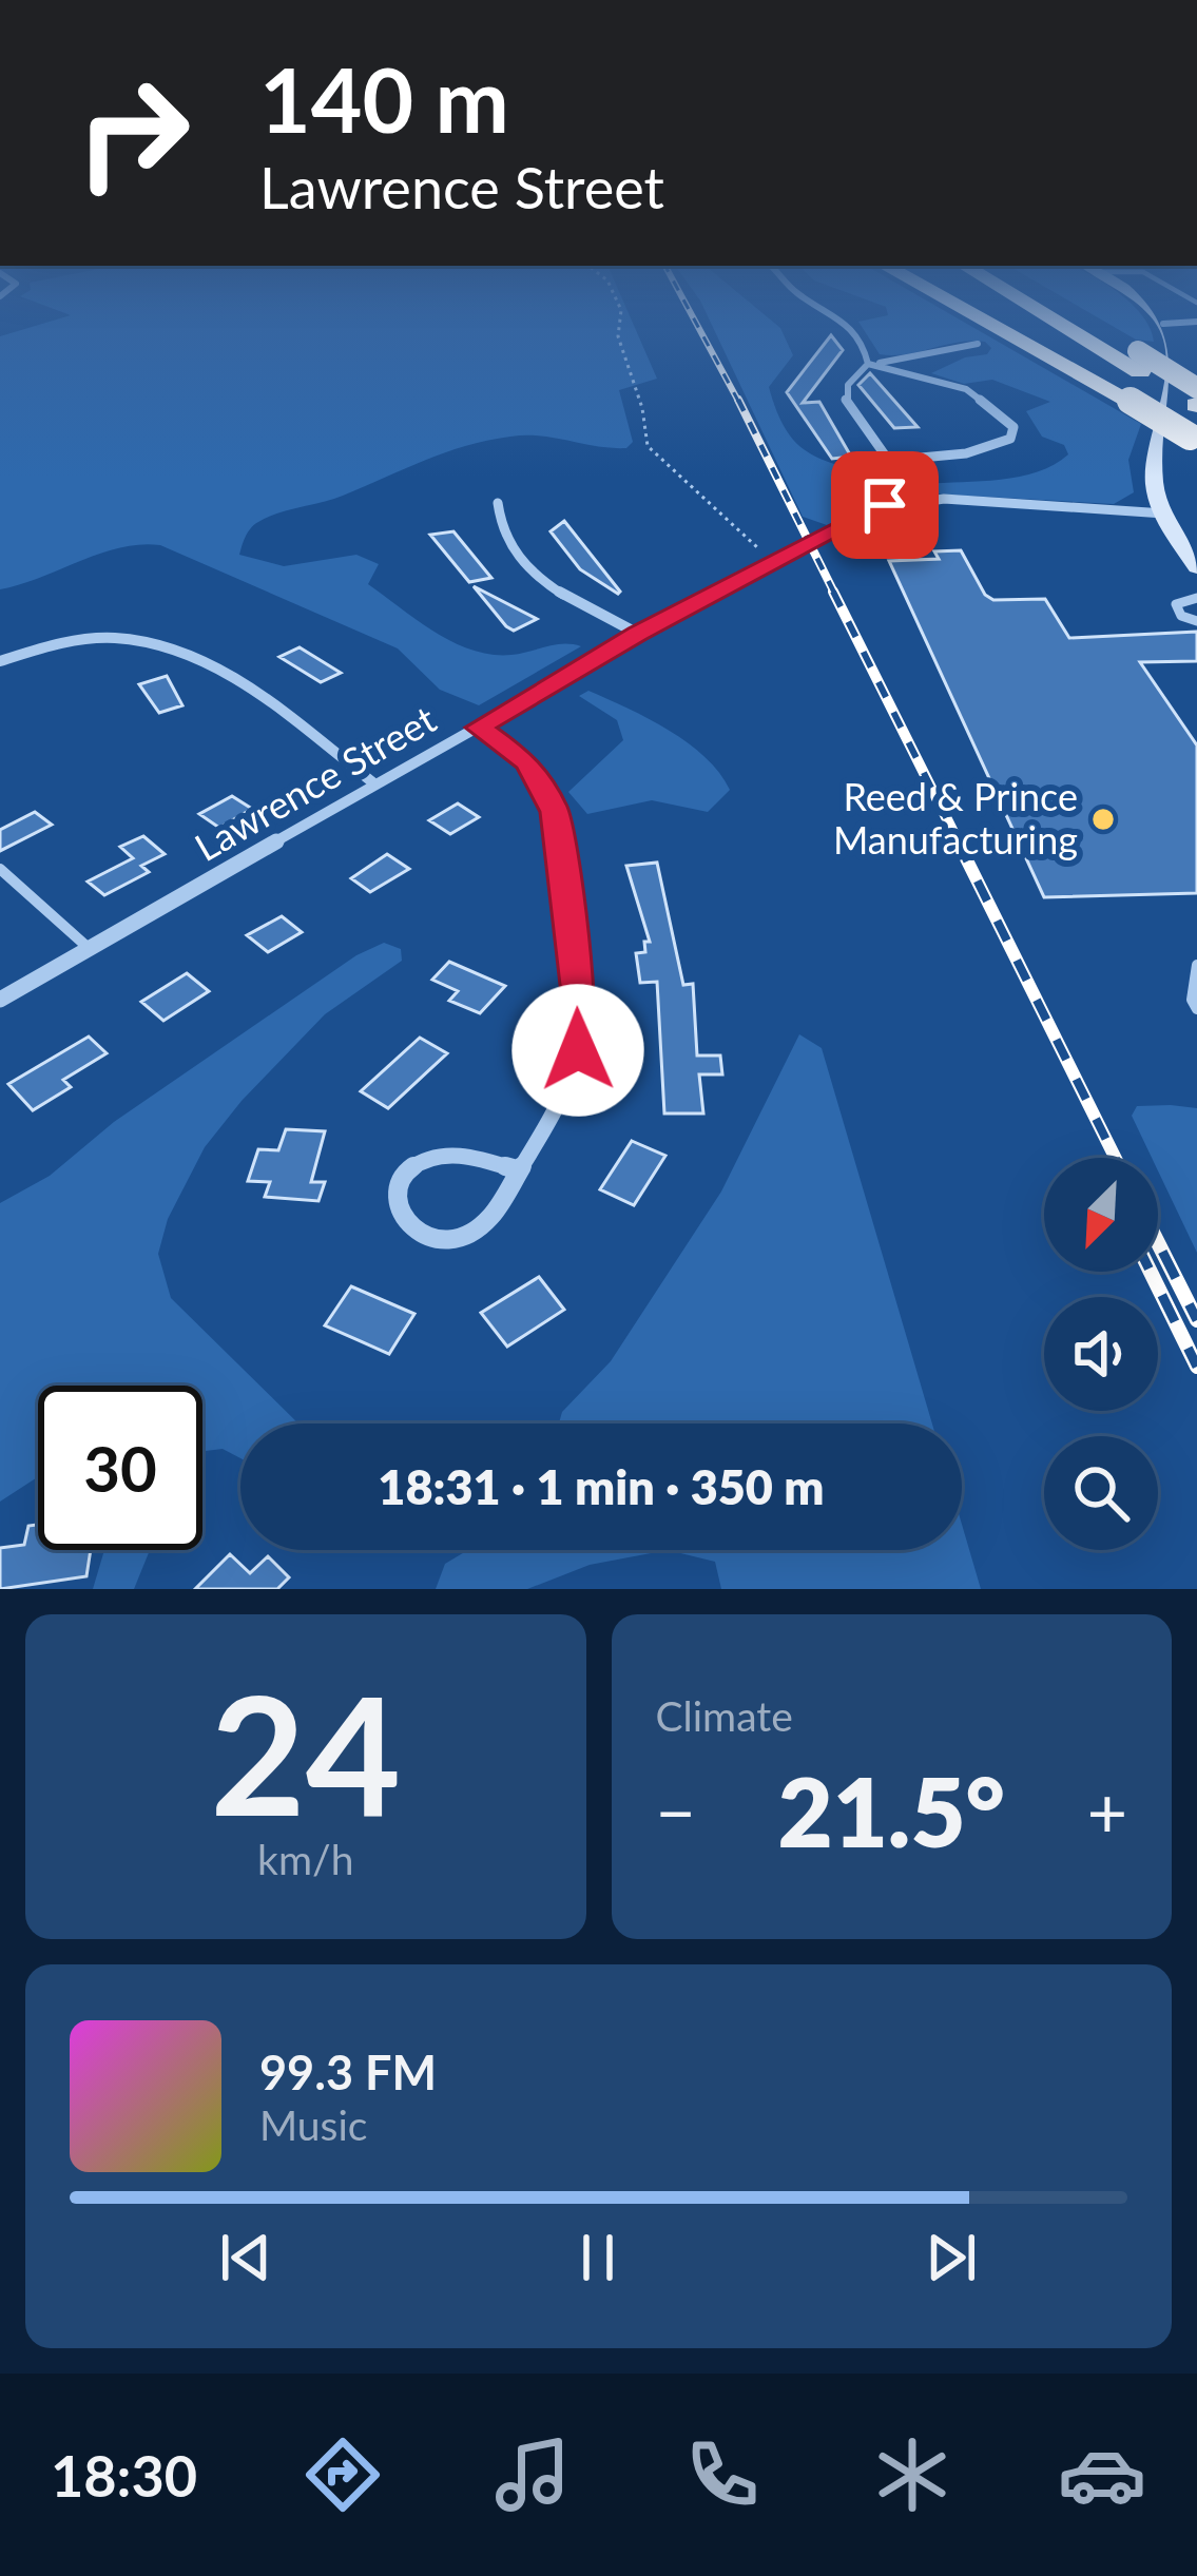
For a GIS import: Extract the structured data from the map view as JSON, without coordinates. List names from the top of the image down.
{
  "streets": {
    "street": ["Lawrence Street"]
  },
  "places": ["Reed & Prince Manufacturing"],
  "north": "bottom left",
  "page": {
    "turn": ["140 m", "Lawrence Street"],
    "limit": "30",
    "trip": "18:31 · 1 min · 350 m",
    "tile": [
      ["24", "km/h"],
      "Climate"
    ],
    "heat": ["−", "21.5°", "+"],
    "song": ["99.3 FM", "Music"],
    "tabs": "18:30"
  }
}
